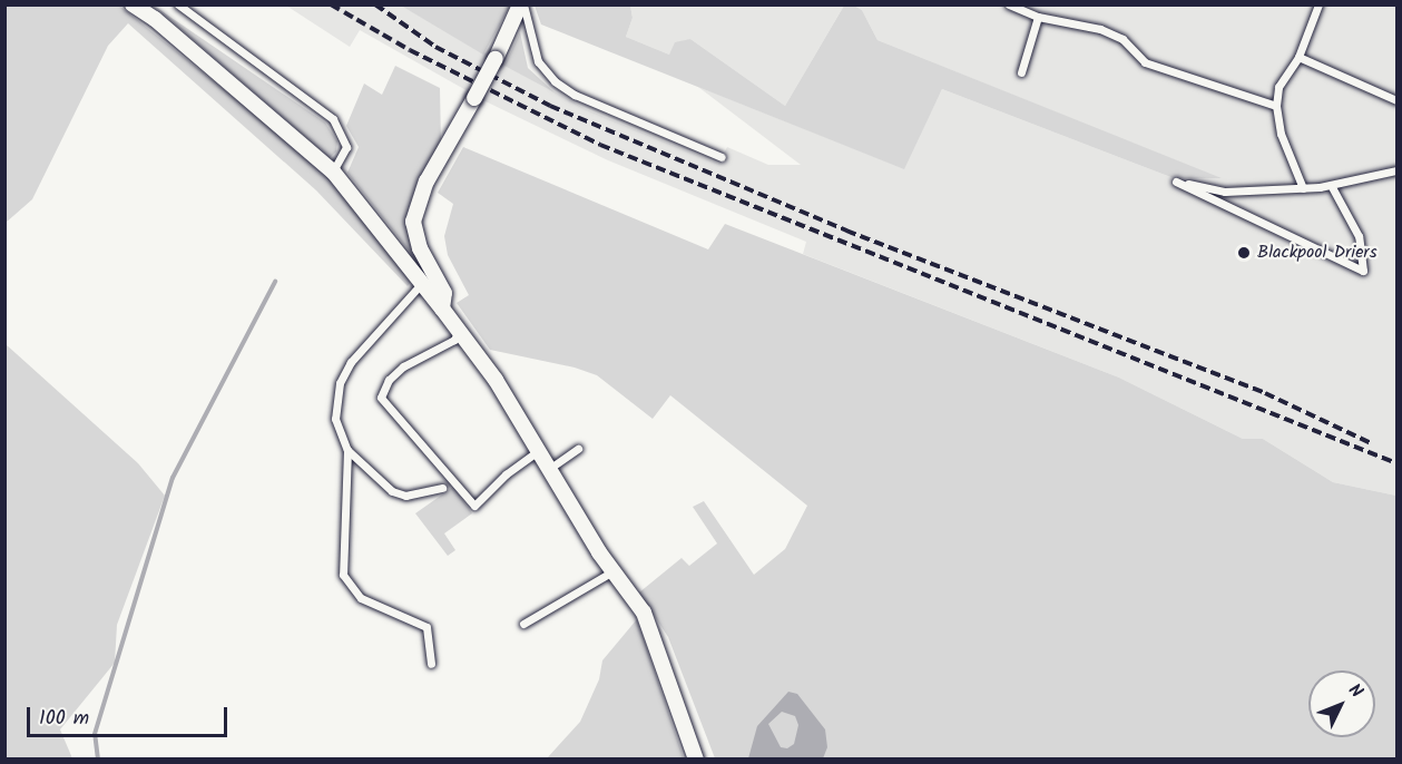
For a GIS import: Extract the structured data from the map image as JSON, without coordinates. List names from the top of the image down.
{
  "places": ["Blackpool Driers"],
  "scale_bar": "100 m",
  "north": "top right"
}
